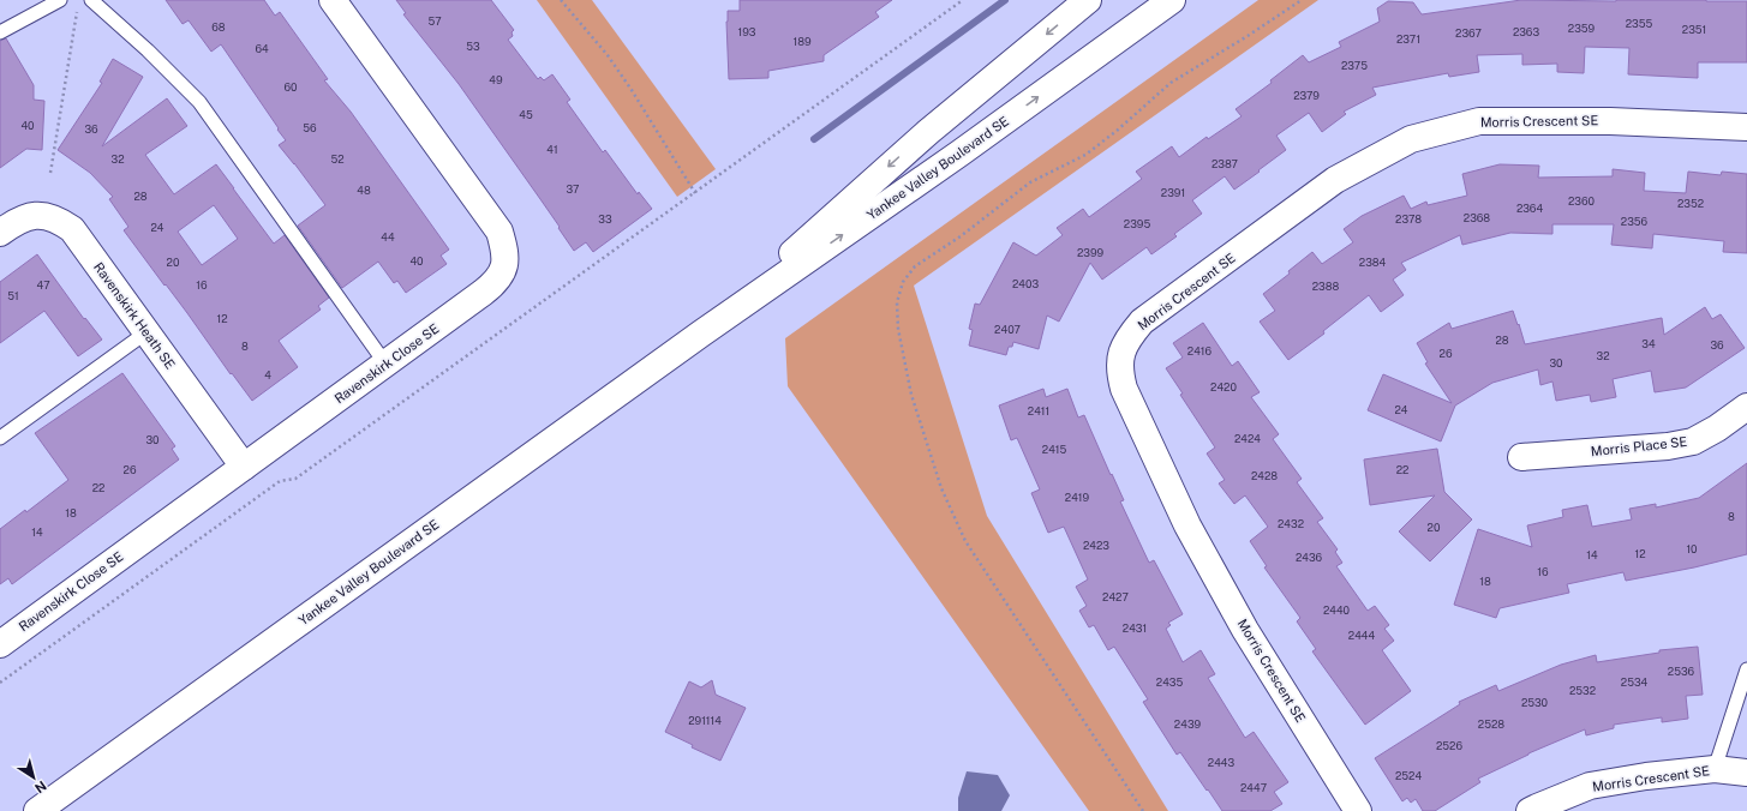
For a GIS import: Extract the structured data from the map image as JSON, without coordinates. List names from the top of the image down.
{
  "streets": {
    "street": [
      "Morris Crescent SE",
      "Yankee Valley Boulevard SE",
      "Ravenskirk Heath SE",
      "Ravenskirk Close SE",
      "Morris Place SE"
    ]
  },
  "crossings": [
    ["Ravenskirk Heath SE", "Ravenskirk Close SE"]
  ],
  "house_numbers": [
    "57",
    "2355",
    "68",
    "2359",
    "2351",
    "193",
    "2363",
    "2367",
    "2371",
    "189",
    "53",
    "64",
    "2375",
    "49",
    "60",
    "2379",
    "45",
    "40",
    "56",
    "36",
    "41",
    "32",
    "52",
    "2387",
    "37",
    "48",
    "2391",
    "28",
    "2360",
    "2352",
    "2364",
    "2368",
    "33",
    "2378",
    "2356",
    "2395",
    "24",
    "44",
    "2399",
    "40",
    "20",
    "2384",
    "2403",
    "47",
    "16",
    "2388",
    "51",
    "12",
    "2407",
    "28",
    "34",
    "36",
    "8",
    "2416",
    "26",
    "32",
    "30",
    "4",
    "2420",
    "24",
    "2411",
    "2424",
    "30",
    "2415",
    "26",
    "22",
    "2428",
    "22",
    "2419",
    "18",
    "8",
    "2432",
    "20",
    "14",
    "2423",
    "10",
    "12",
    "14",
    "2436",
    "16",
    "18",
    "2427",
    "2440",
    "2431",
    "2444",
    "2536",
    "2435",
    "2534",
    "2532",
    "2530",
    "291114",
    "2439",
    "2528",
    "2526",
    "2443",
    "2524",
    "2447"
  ],
  "north": "bottom right"
}
